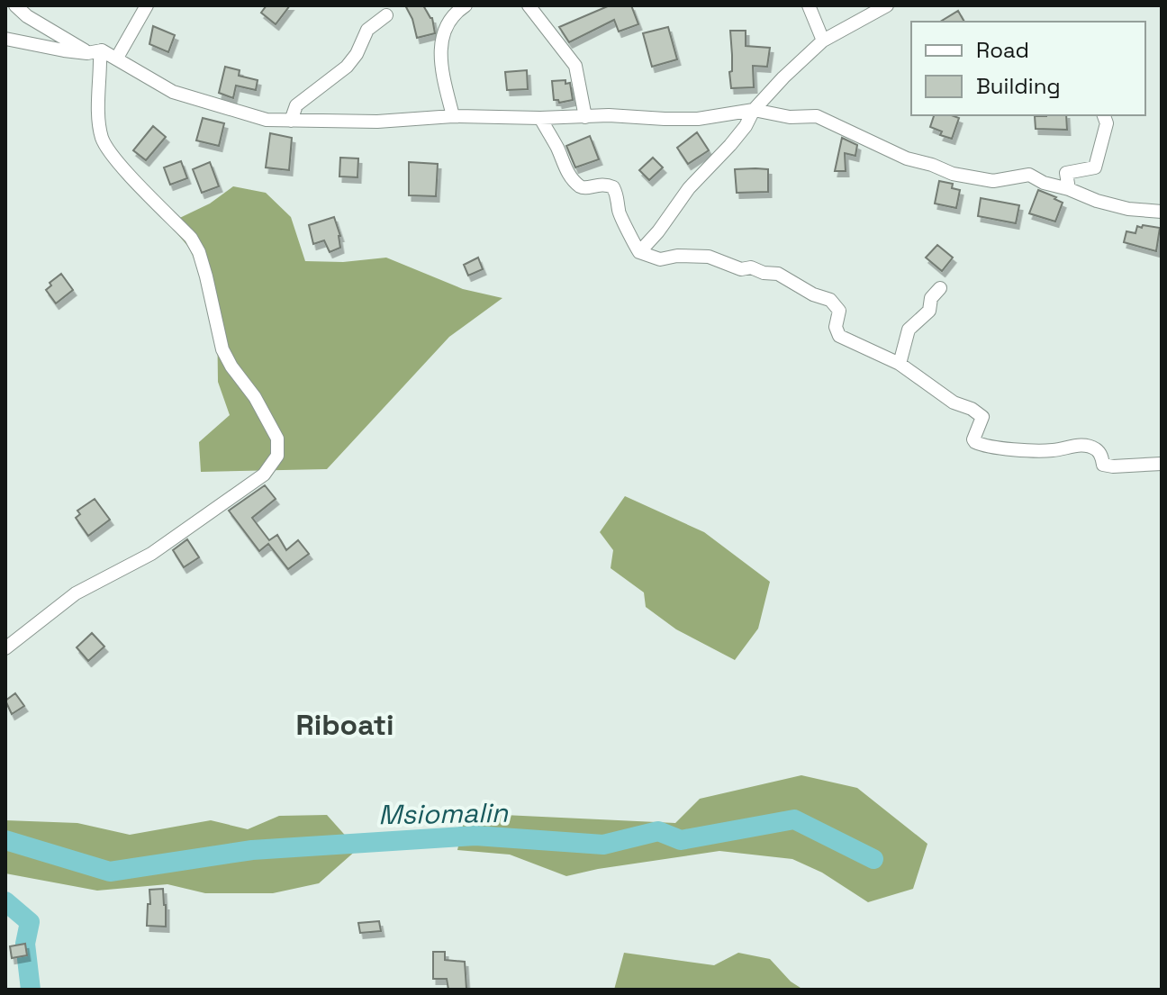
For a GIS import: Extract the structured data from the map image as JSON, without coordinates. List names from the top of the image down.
{
  "districts": ["Riboati"],
  "water": ["Msiomalin"],
  "legend": ["Road", "Building"]
}
